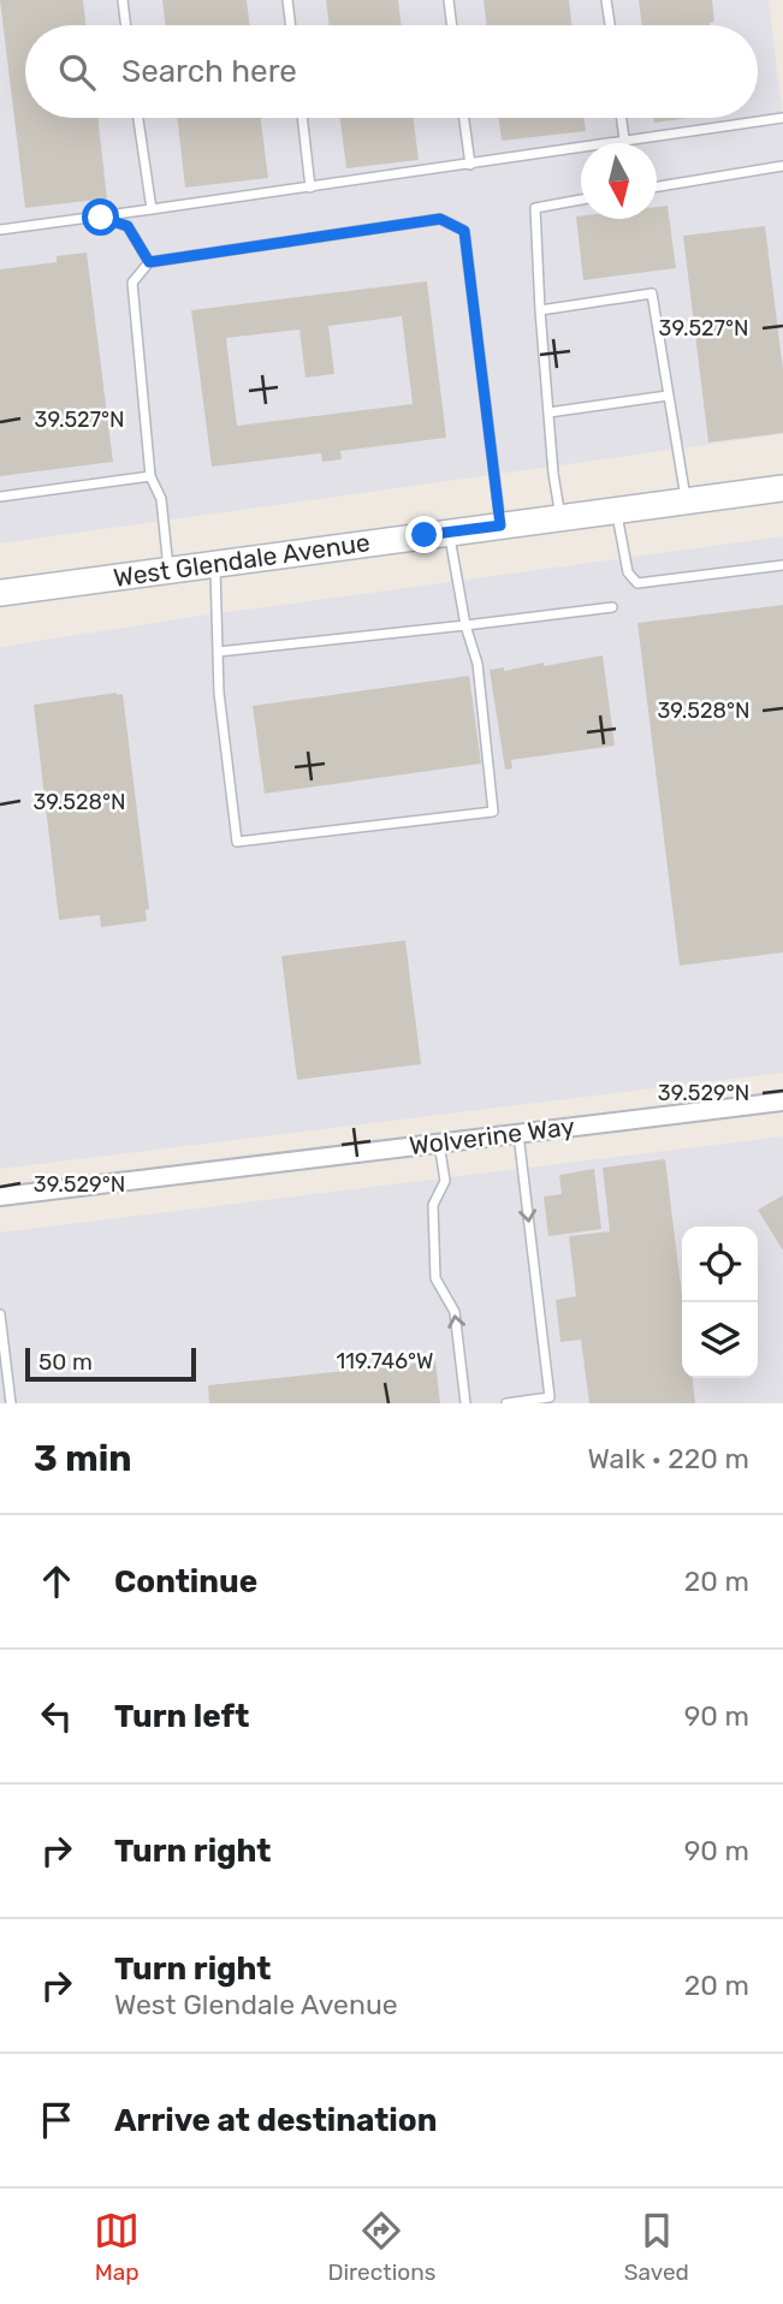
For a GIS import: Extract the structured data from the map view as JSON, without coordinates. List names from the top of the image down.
{
  "streets": {
    "main road": ["West Glendale Avenue"],
    "street": ["Wolverine Way"]
  },
  "scale_bar": "50 m",
  "north": "bottom",
  "page": {
    "search": "Search here",
    "scale": "50 m",
    "heading": ["3 min", "Walk · 220 m"],
    "list": [
      ["Continue", "20 m"],
      ["Turn left", "90 m"],
      ["Turn right", "90 m"],
      ["Turn right", "West Glendale Avenue", "20 m"],
      "Arrive at destination"
    ],
    "nav": ["Map", "Directions", "Saved"]
  },
  "coordinates": [
    "39.527°N",
    "39.528°N",
    "39.529°N",
    "119.746°W"
  ]
}
